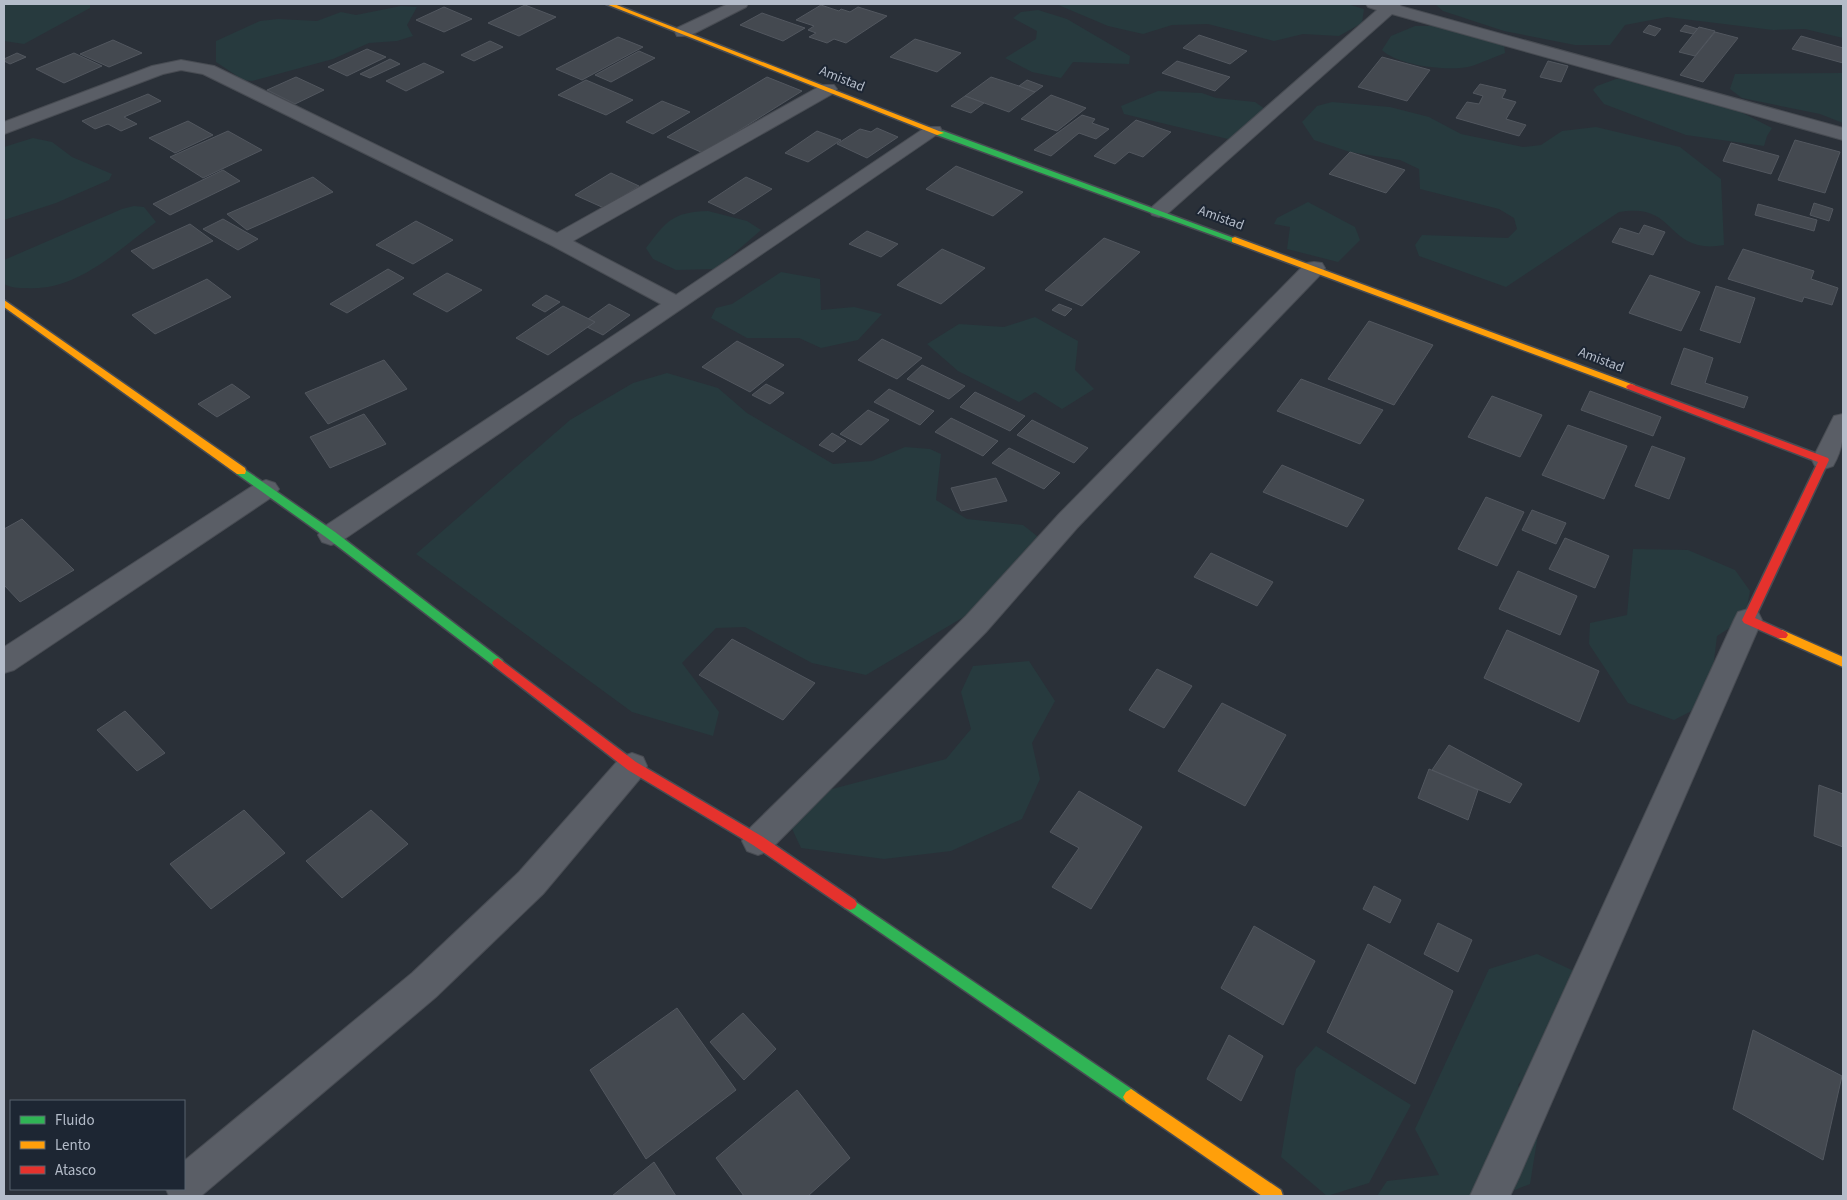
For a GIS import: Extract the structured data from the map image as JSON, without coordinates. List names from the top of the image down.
{
  "streets": {
    "street": ["Amistad"]
  },
  "legend": ["Fluido", "Lento", "Atasco"]
}
